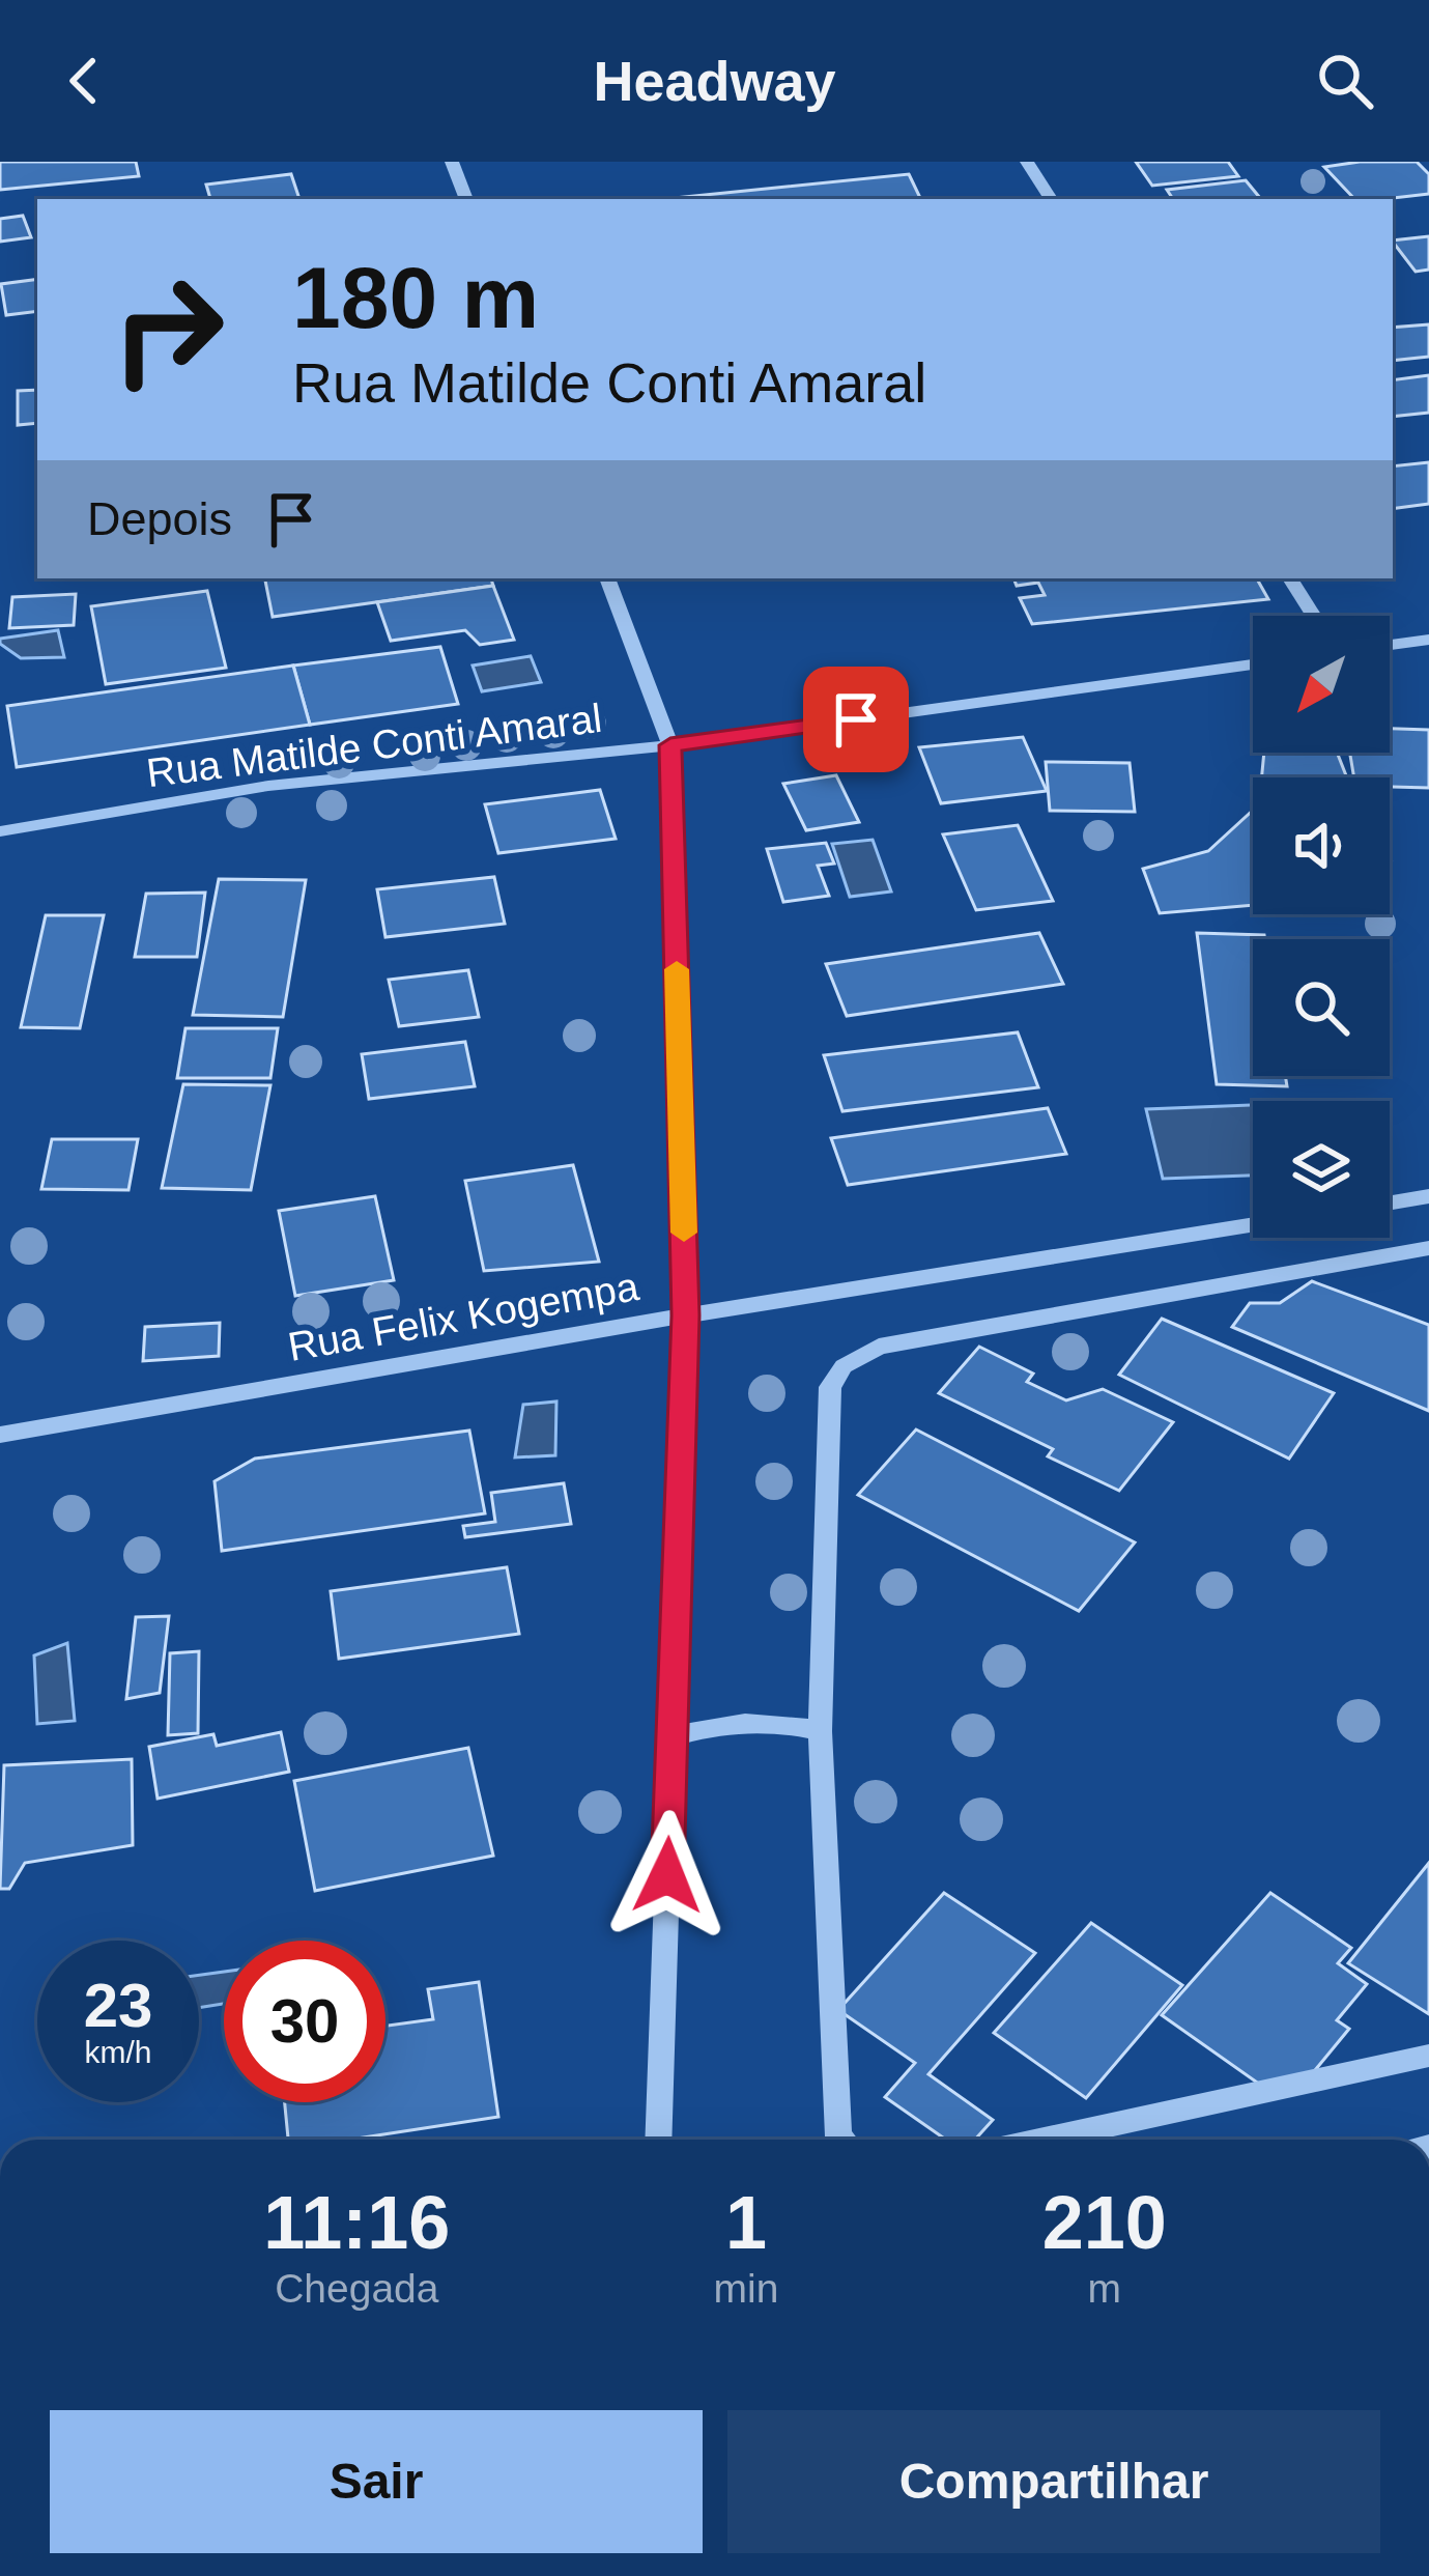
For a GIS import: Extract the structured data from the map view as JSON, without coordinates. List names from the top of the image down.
{
  "streets": {
    "street": ["Rua Matilde Conti Amaral", "Rua Felix Kogempa"]
  },
  "north": "bottom left",
  "page": {
    "header": "Headway",
    "turn": ["180 m", "Rua Matilde Conti Amaral"],
    "then": "Depois",
    "speed": "23 km/h",
    "limit": "30",
    "eta": [
      "11:16",
      "Chegada",
      "1",
      "min",
      "210",
      "m"
    ],
    "buttons": ["Sair", "Compartilhar"]
  }
}
